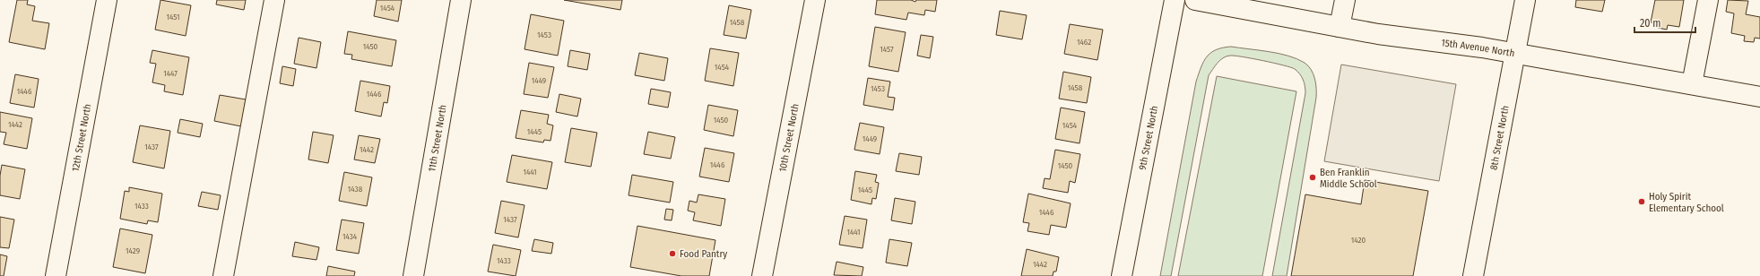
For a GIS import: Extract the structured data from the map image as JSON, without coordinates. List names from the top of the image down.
{
  "streets": {
    "street": [
      "15th Avenue North",
      "12th Street North",
      "11th Street North",
      "10th Street North",
      "9th Street North",
      "8th Street North"
    ]
  },
  "crossings": [
    ["15th Avenue North", "8th Street North"]
  ],
  "places": ["Ben Franklin Middle School", "Holy Spirit Elementary School", "Food Pantry"],
  "house_numbers": [
    "1454",
    "1451",
    "1458",
    "1453",
    "1462",
    "1450",
    "1457",
    "1454",
    "1447",
    "1449",
    "1458",
    "1453",
    "1446",
    "1446",
    "1450",
    "1442",
    "1454",
    "1445",
    "1449",
    "1437",
    "1442",
    "1446",
    "1450",
    "1441",
    "1438",
    "1445",
    "1433",
    "1446",
    "1437",
    "1441",
    "1434",
    "1420",
    "1429",
    "1433",
    "1442"
  ],
  "scale_bar": "20 m"
}
